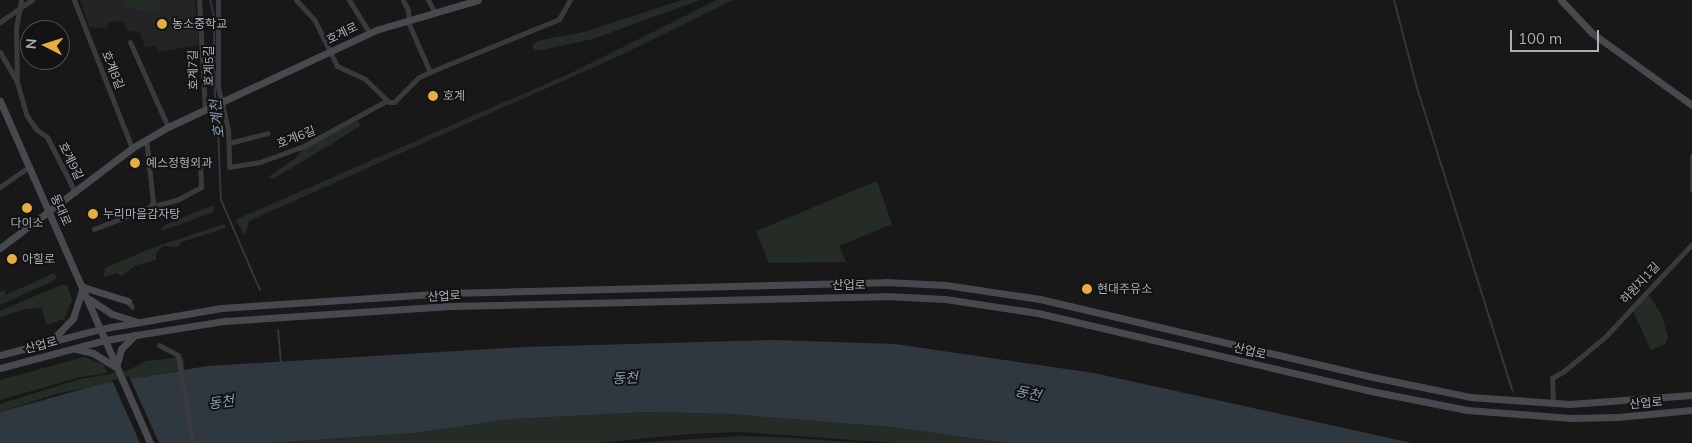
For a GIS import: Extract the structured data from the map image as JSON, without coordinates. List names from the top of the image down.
{
  "streets": {
    "main road": ["호계로", "동대로", "산업로"],
    "street": [
      "호계5길",
      "호계8길",
      "호계7길",
      "호계6길",
      "호계9길",
      "하원지1길"
    ]
  },
  "crossings": [
    ["호계로", "호계5길"],
    ["호계로", "호계7길"],
    ["호계로", "호계6길"],
    ["호계5길", "호계6길"],
    ["동대로", "산업로"],
    ["하원지1길", "산업로"]
  ],
  "water": ["호계천", "동천"],
  "places": [
    "농소중학교",
    "호계",
    "예스정형외과",
    "다이소",
    "누리마을감자탕",
    "아힐로",
    "현대주유소"
  ],
  "scale_bar": "100 m",
  "north": "left"
}
